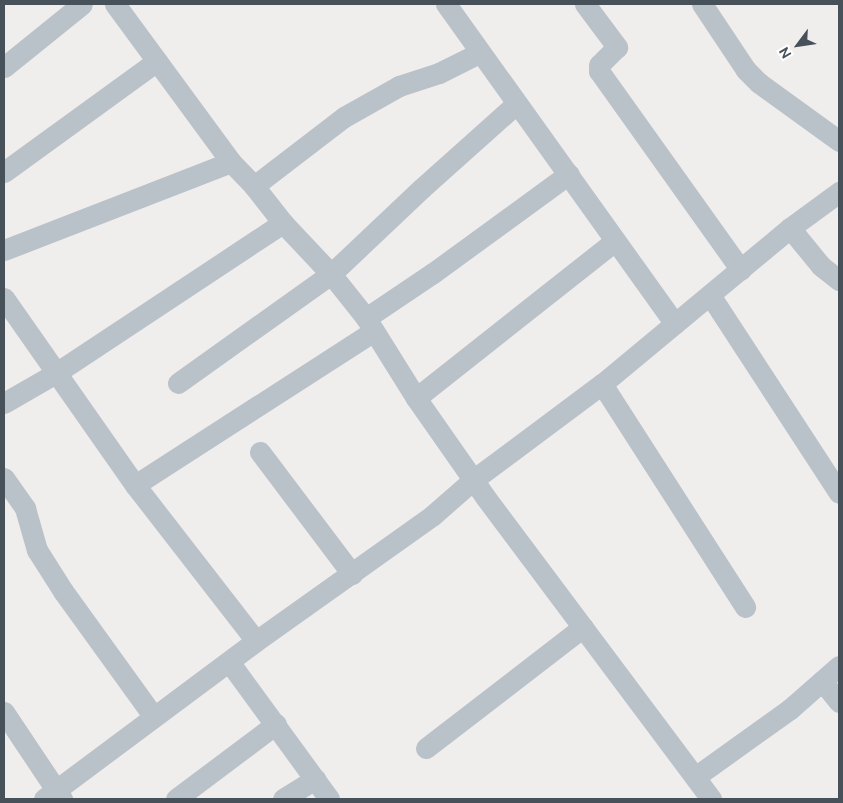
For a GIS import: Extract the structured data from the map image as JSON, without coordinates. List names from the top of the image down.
{
  "north": "bottom left"
}
